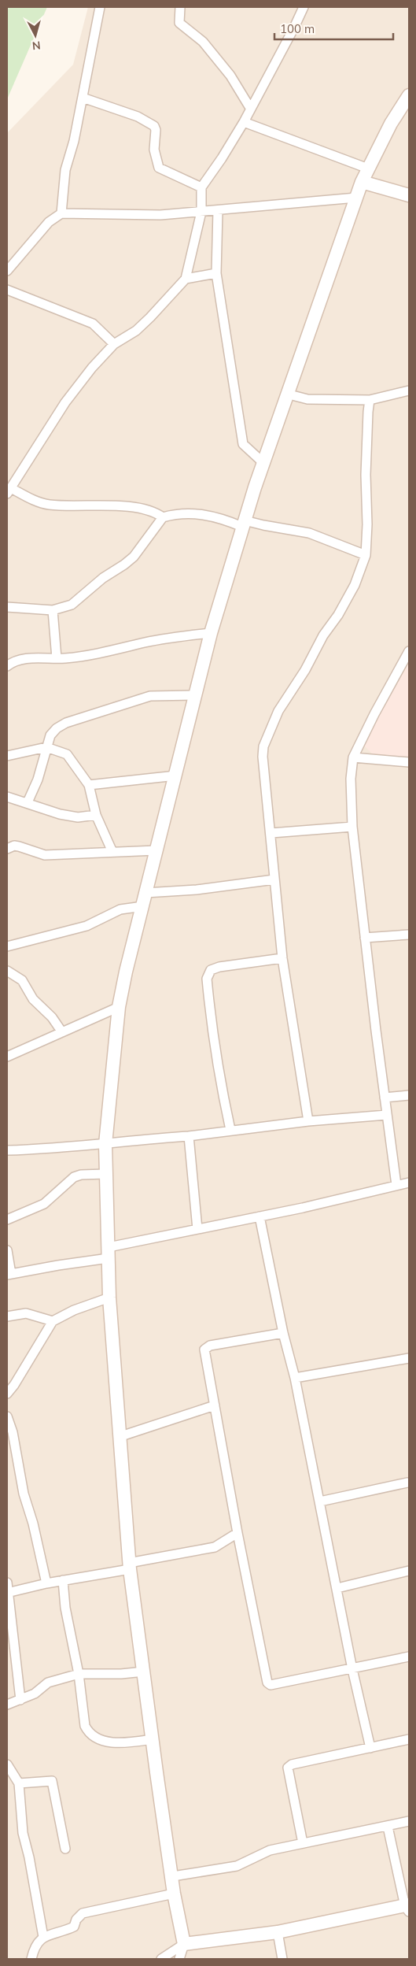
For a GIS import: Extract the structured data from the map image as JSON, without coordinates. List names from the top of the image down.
{
  "scale_bar": "100 m",
  "north": "bottom"
}
